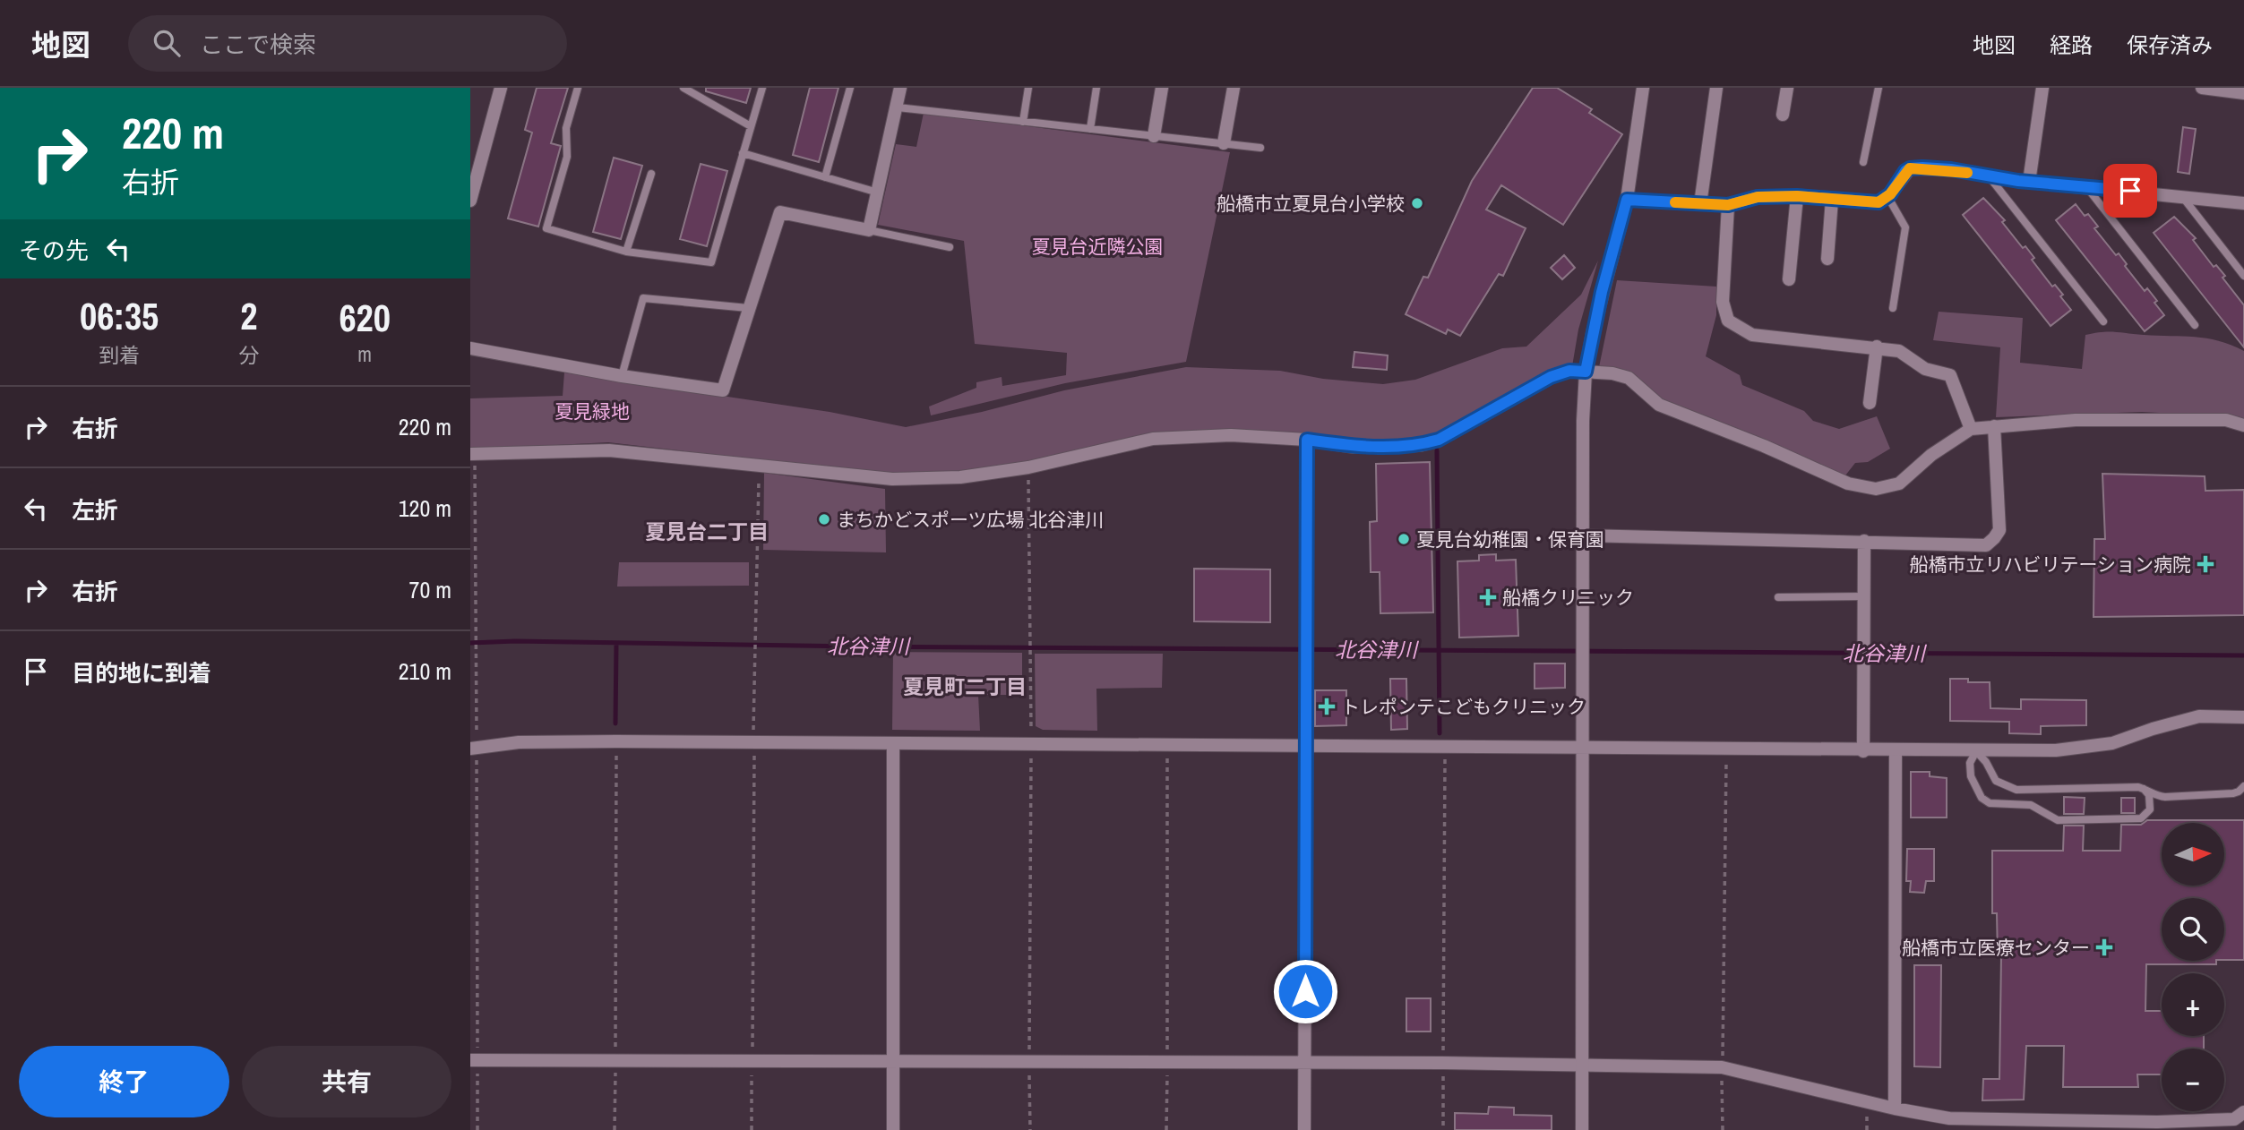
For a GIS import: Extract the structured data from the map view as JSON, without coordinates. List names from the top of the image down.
{
  "districts": ["夏見台二丁目", "夏見町二丁目"],
  "water": ["北谷津川"],
  "parks": ["夏見台近隣公園", "夏見緑地"],
  "places": {
    "other": ["船橋市立夏見台小学校", "まちかどスポーツ広場 北谷津川", "夏見台幼稚園・保育園"],
    "health": [
      "船橋市立リハビリテーション病院",
      "船橋クリニック",
      "トレポンテこどもクリニック",
      "船橋市立医療センター"
    ]
  },
  "north": "right",
  "page": {
    "header": "地図",
    "search": "ここで検索",
    "nav": ["地図", "経路", "保存済み"],
    "turn": ["220 m", "右折"],
    "then": "その先",
    "eta": [
      "06:35",
      "到着",
      "2",
      "分",
      "620",
      "m"
    ],
    "list": [
      {
        "name": "右折",
        "value": "220 m"
      },
      {
        "name": "左折",
        "value": "120 m"
      },
      {
        "name": "右折",
        "value": "70 m"
      },
      {
        "name": "目的地に到着",
        "value": "210 m"
      }
    ],
    "map_buttons": ["+", "−"],
    "buttons": ["終了", "共有"]
  }
}
